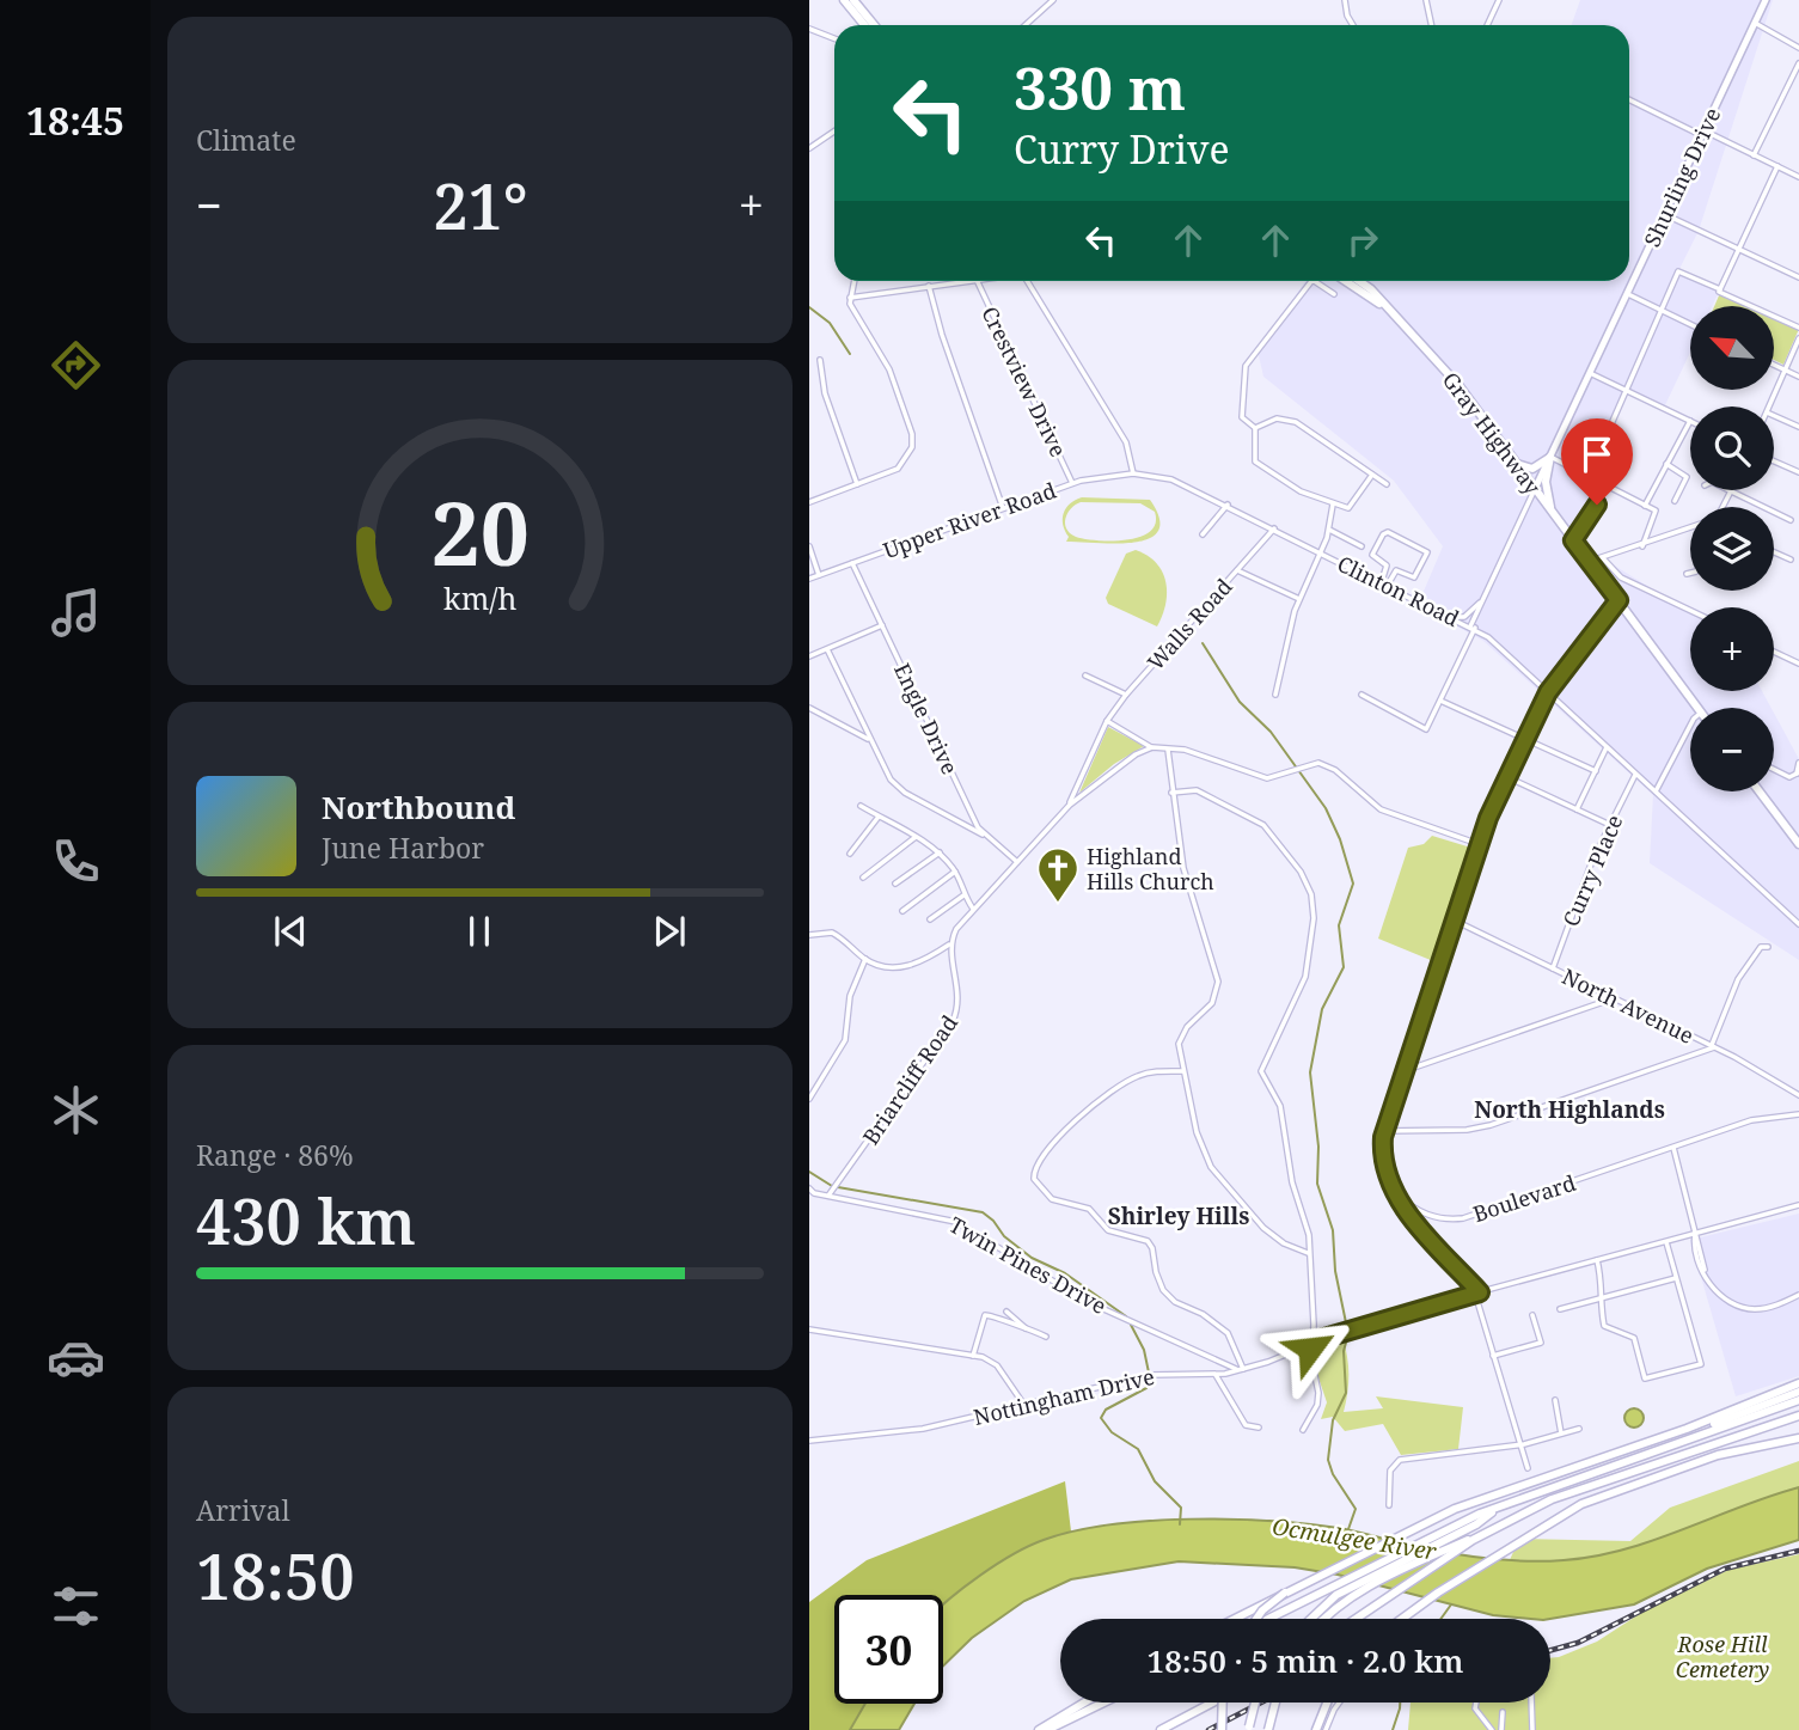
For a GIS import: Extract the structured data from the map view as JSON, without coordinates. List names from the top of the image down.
{
  "streets": {
    "highway": ["Gray Highway"],
    "main road": ["Shurling Drive"],
    "street": [
      "Crestview Drive",
      "Upper River Road",
      "Clinton Road",
      "Walls Road",
      "Engle Drive",
      "Curry Place",
      "North Avenue",
      "Briarcliff Road",
      "Boulevard",
      "Twin Pines Drive",
      "Nottingham Drive"
    ]
  },
  "crossings": [
    ["Shurling Drive", "Gray Highway"],
    ["Shurling Drive", "Clinton Road"],
    ["Crestview Drive", "Upper River Road"],
    ["Upper River Road", "Clinton Road"],
    ["Upper River Road", "Engle Drive"],
    ["Clinton Road", "Walls Road"],
    ["Clinton Road", "Curry Place"],
    ["Curry Place", "North Avenue"],
    ["Briarcliff Road", "Twin Pines Drive"],
    ["Twin Pines Drive", "Nottingham Drive"]
  ],
  "districts": ["North Highlands", "Shirley Hills"],
  "water": ["Ocmulgee River"],
  "parks": ["Rose Hill Cemetery"],
  "places": {
    "church": ["Highland Hills Church"]
  },
  "north": "top left",
  "page": {
    "tabs": "18:45",
    "tile": [
      "Climate",
      ["Range · 86%", "430 km"],
      ["Arrival", "18:50"]
    ],
    "turn": ["330 m", "Curry Drive"],
    "heat": ["−", "21°", "+"],
    "map_buttons": ["+", "−"],
    "song": ["Northbound", "June Harbor"],
    "limit": "30",
    "trip": "18:50 · 5 min · 2.0 km",
    "gauge": ["20", "km/h"]
  }
}
